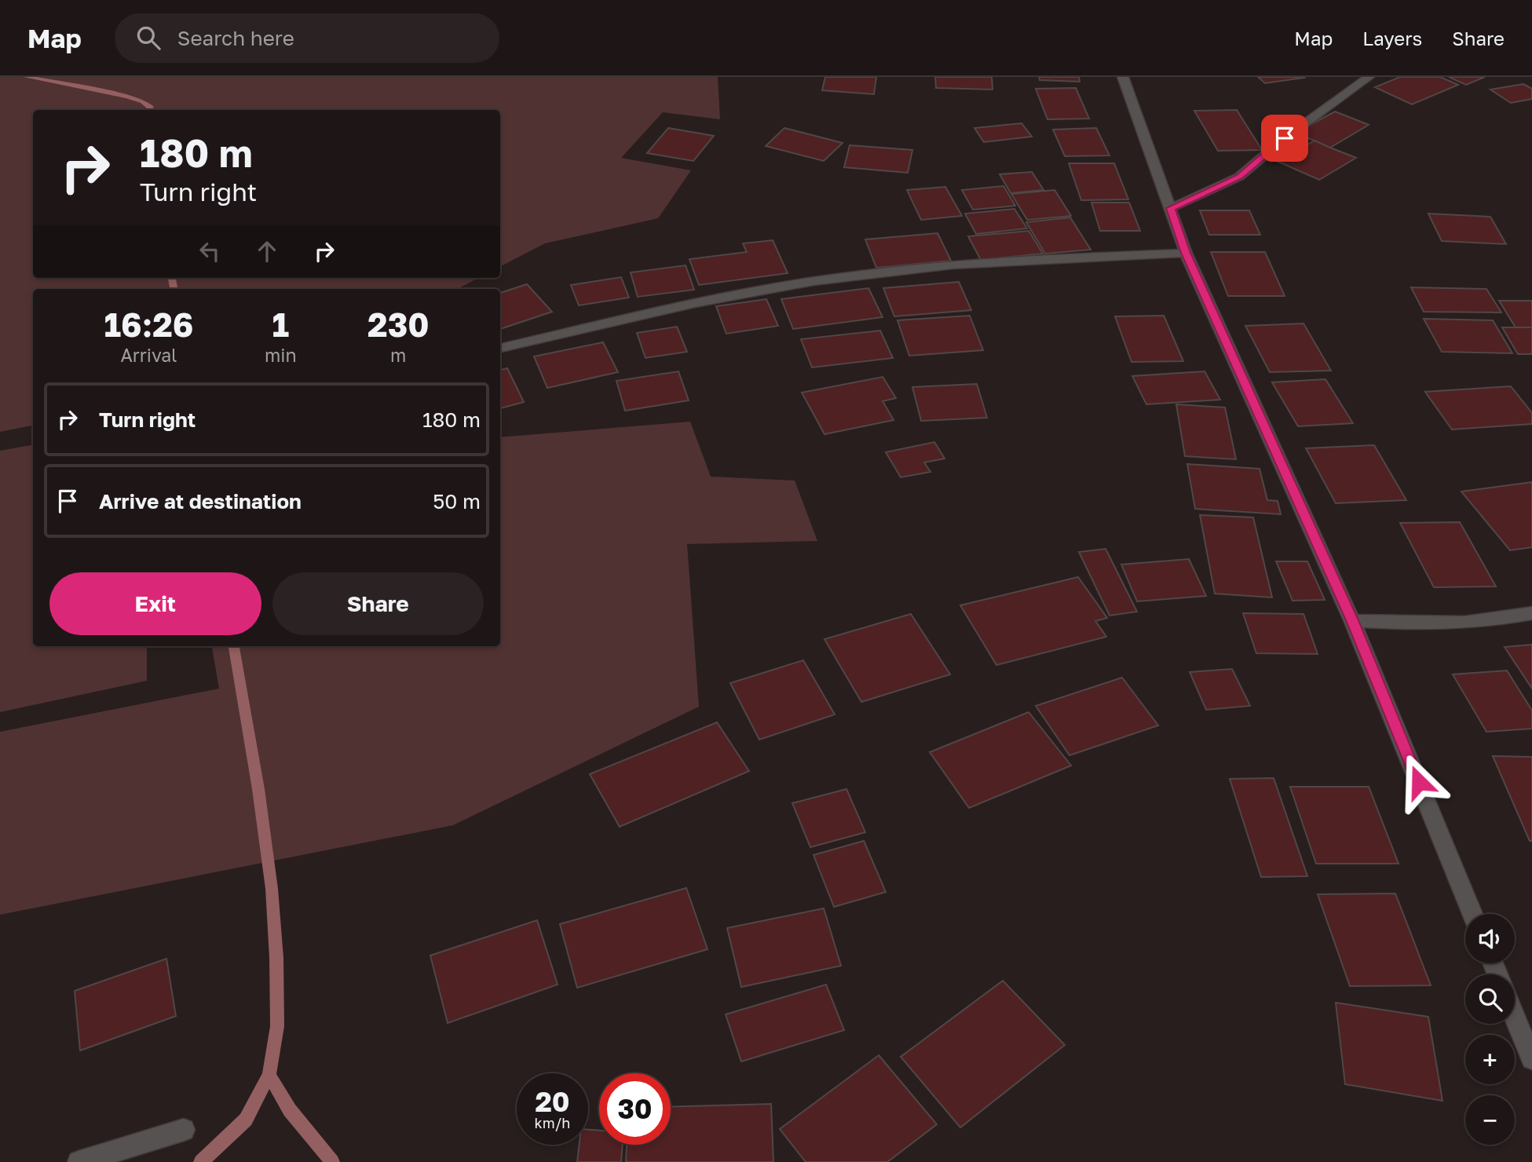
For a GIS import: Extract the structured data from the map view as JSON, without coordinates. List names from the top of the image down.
{
  "page": {
    "header": "Map",
    "search": "Search here",
    "nav": ["Map", "Layers", "Share"],
    "turn": ["180 m", "Turn right"],
    "eta": [
      "16:26",
      "Arrival",
      "1",
      "min",
      "230",
      "m"
    ],
    "list": [
      {
        "name": "Turn right",
        "value": "180 m"
      },
      {
        "name": "Arrive at destination",
        "value": "50 m"
      }
    ],
    "buttons": ["Exit", "Share"],
    "map_buttons": ["+", "−"],
    "speed": "20 km/h",
    "limit": "30"
  }
}
